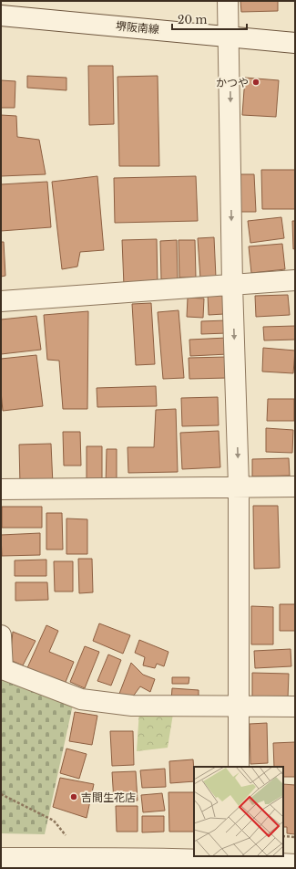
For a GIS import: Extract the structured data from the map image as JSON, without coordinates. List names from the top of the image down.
{
  "streets": {
    "street": ["堺阪南線"]
  },
  "places": ["かつや", "吉間生花店"],
  "scale_bar": "20 m"
}
